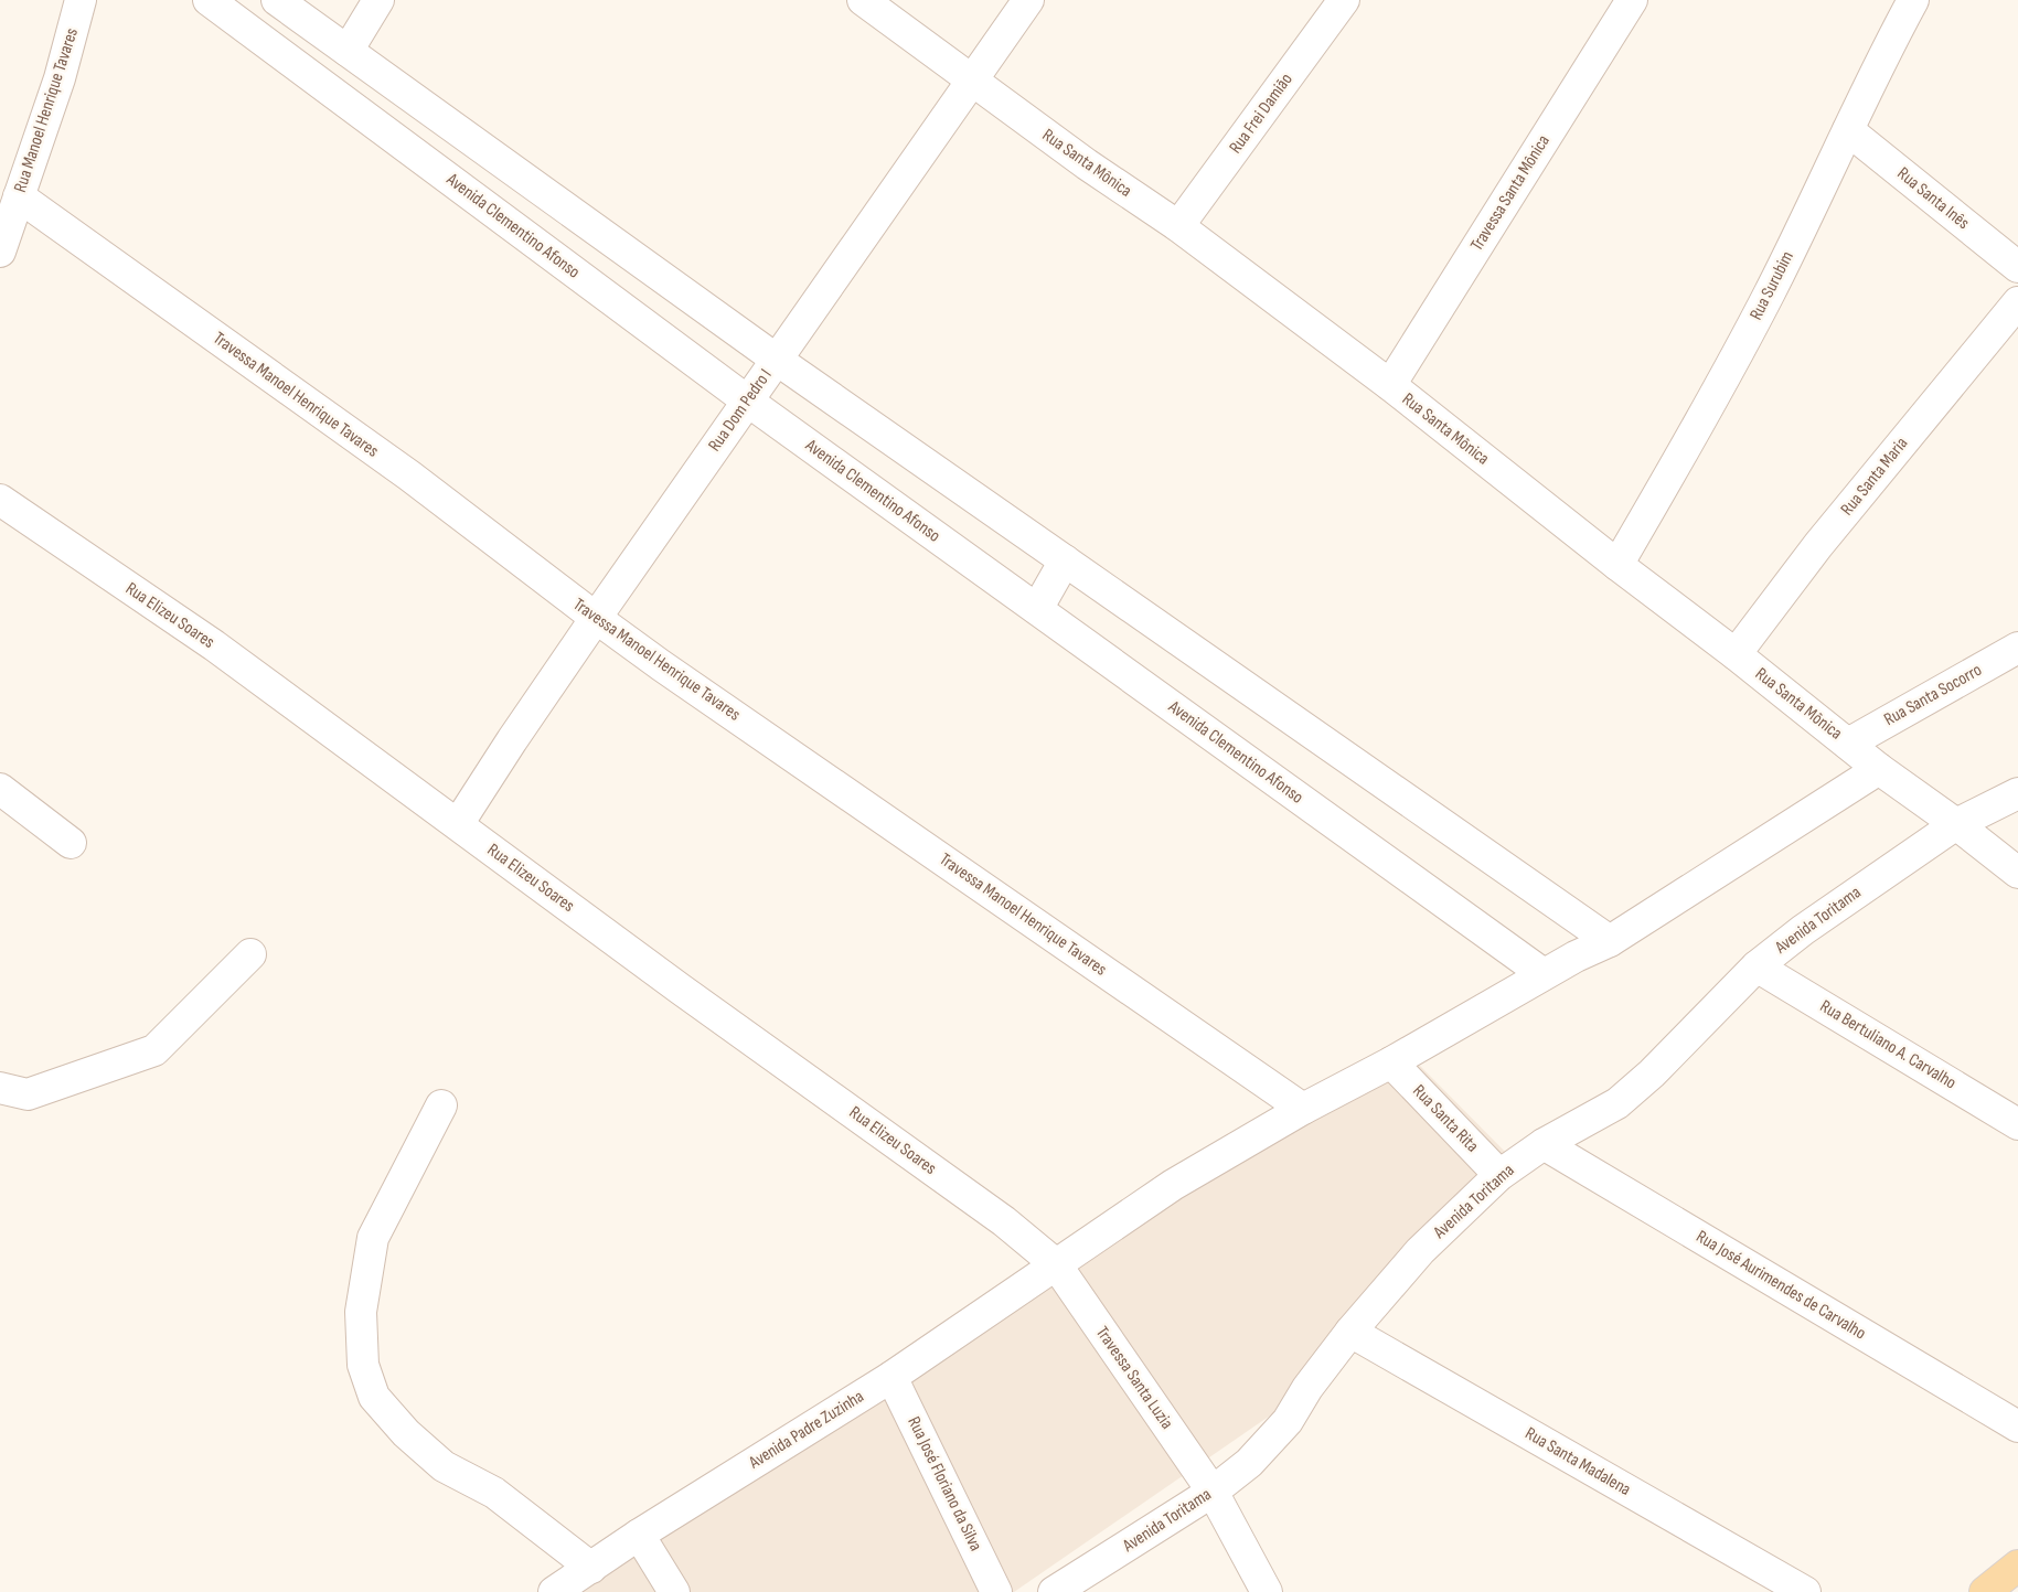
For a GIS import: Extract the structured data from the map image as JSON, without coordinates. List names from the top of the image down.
{
  "streets": {
    "street": [
      "Rua Manoel Henrique Tavares",
      "Rua Frei Damião",
      "Rua Santa Mônica",
      "Travessa Santa Mônica",
      "Rua Santa Inês",
      "Avenida Clementino Afonso",
      "Rua Surubim",
      "Travessa Manoel Henrique Tavares",
      "Rua Dom Pedro I",
      "Rua Santa Maria",
      "Rua Elizeu Soares",
      "Rua Santa Socorro",
      "Avenida Toritama",
      "Rua Bertuliano A. Carvalho",
      "Rua Santa Rita",
      "Rua José Aurimendes de Carvalho",
      "Travessa Santa Luzia",
      "Avenida Padre Zuzinha",
      "Rua Santa Madalena",
      "Rua José Floriano da Silva"
    ]
  },
  "crossings": [
    ["Rua Manoel Henrique Tavares", "Travessa Manoel Henrique Tavares"],
    ["Rua Frei Damião", "Rua Santa Mônica"],
    ["Rua Santa Mônica", "Travessa Santa Mônica"],
    ["Rua Santa Mônica", "Rua Surubim"],
    ["Rua Santa Mônica", "Rua Dom Pedro I"],
    ["Rua Santa Mônica", "Rua Santa Maria"],
    ["Rua Santa Mônica", "Rua Santa Socorro"],
    ["Rua Santa Mônica", "Avenida Toritama"],
    ["Rua Santa Inês", "Rua Surubim"],
    ["Avenida Clementino Afonso", "Rua Dom Pedro I"],
    ["Travessa Manoel Henrique Tavares", "Rua Dom Pedro I"],
    ["Rua Dom Pedro I", "Rua Elizeu Soares"],
    ["Rua Elizeu Soares", "Travessa Santa Luzia"],
    ["Rua Elizeu Soares", "Avenida Padre Zuzinha"],
    ["Avenida Toritama", "Rua Bertuliano A. Carvalho"],
    ["Avenida Toritama", "Rua Santa Rita"],
    ["Avenida Toritama", "Rua José Aurimendes de Carvalho"],
    ["Avenida Toritama", "Travessa Santa Luzia"],
    ["Avenida Toritama", "Rua Santa Madalena"],
    ["Travessa Santa Luzia", "Avenida Padre Zuzinha"],
    ["Avenida Padre Zuzinha", "Rua José Floriano da Silva"]
  ]
}
